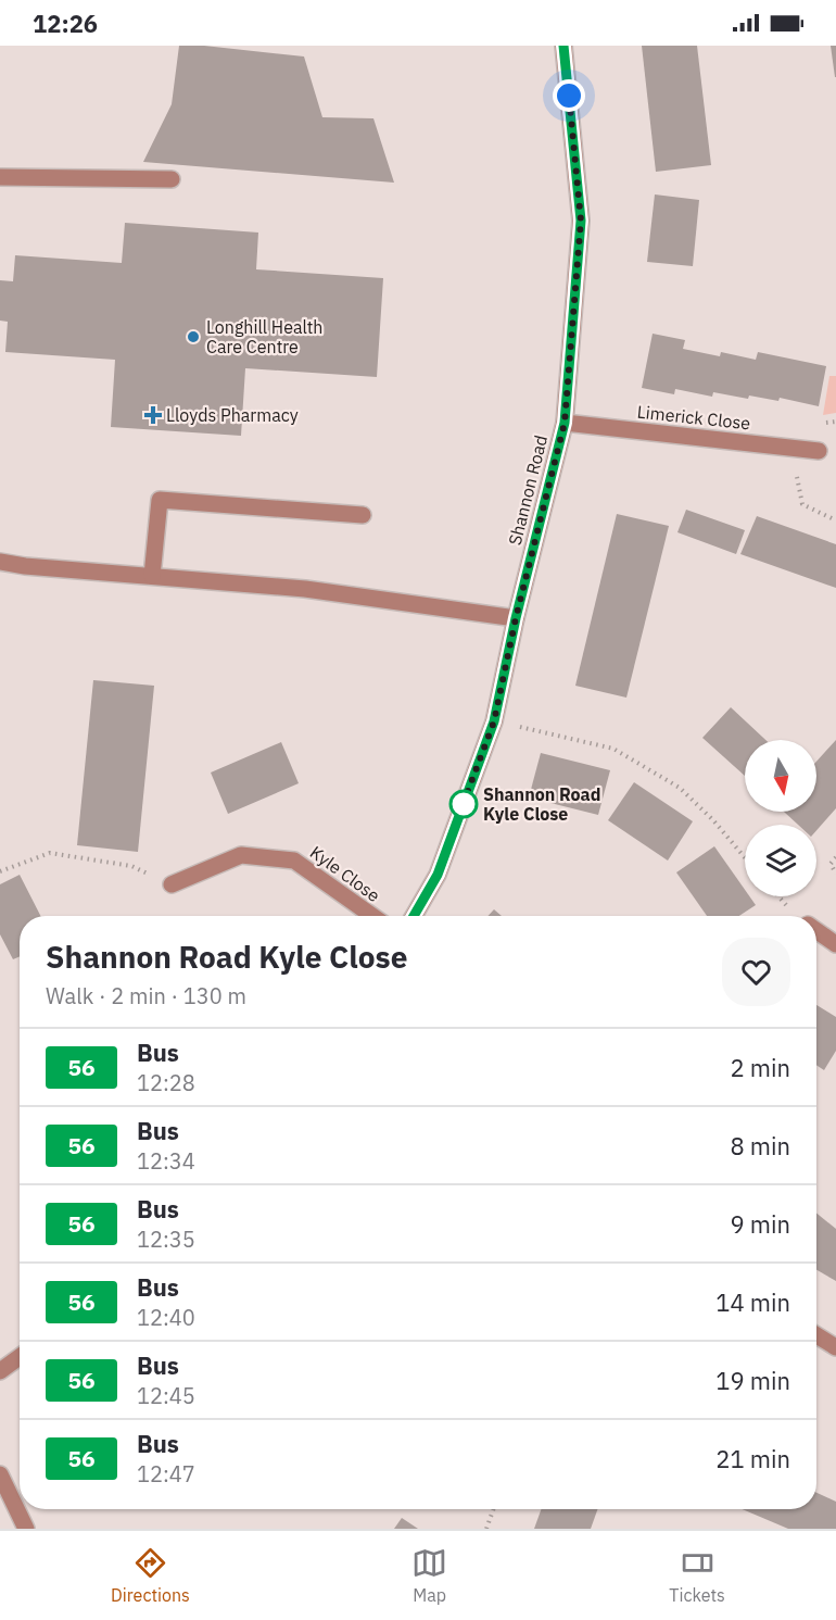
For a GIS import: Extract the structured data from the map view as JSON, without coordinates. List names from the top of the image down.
{
  "streets": {
    "street": ["Limerick Close", "Shannon Road", "Kyle Close"]
  },
  "crossings": [
    ["Limerick Close", "Shannon Road"]
  ],
  "places": {
    "other": ["Longhill Health Care Centre", "Shannon Road Kyle Close"],
    "health": ["Lloyds Pharmacy"]
  },
  "lines": ["bus line 56"],
  "north": "bottom",
  "page": {
    "status": "12:26",
    "heading": ["Shannon Road Kyle Close", "Walk · 2 min · 130 m"],
    "list": [
      {
        "mark": "56",
        "name": "Bus",
        "note": "12:28",
        "value": "2 min"
      },
      {
        "mark": "56",
        "name": "Bus",
        "note": "12:34",
        "value": "8 min"
      },
      {
        "mark": "56",
        "name": "Bus",
        "note": "12:35",
        "value": "9 min"
      },
      {
        "mark": "56",
        "name": "Bus",
        "note": "12:40",
        "value": "14 min"
      },
      {
        "mark": "56",
        "name": "Bus",
        "note": "12:45",
        "value": "19 min"
      },
      {
        "mark": "56",
        "name": "Bus",
        "note": "12:47",
        "value": "21 min"
      }
    ],
    "tabs": ["Directions", "Map", "Tickets"]
  }
}
